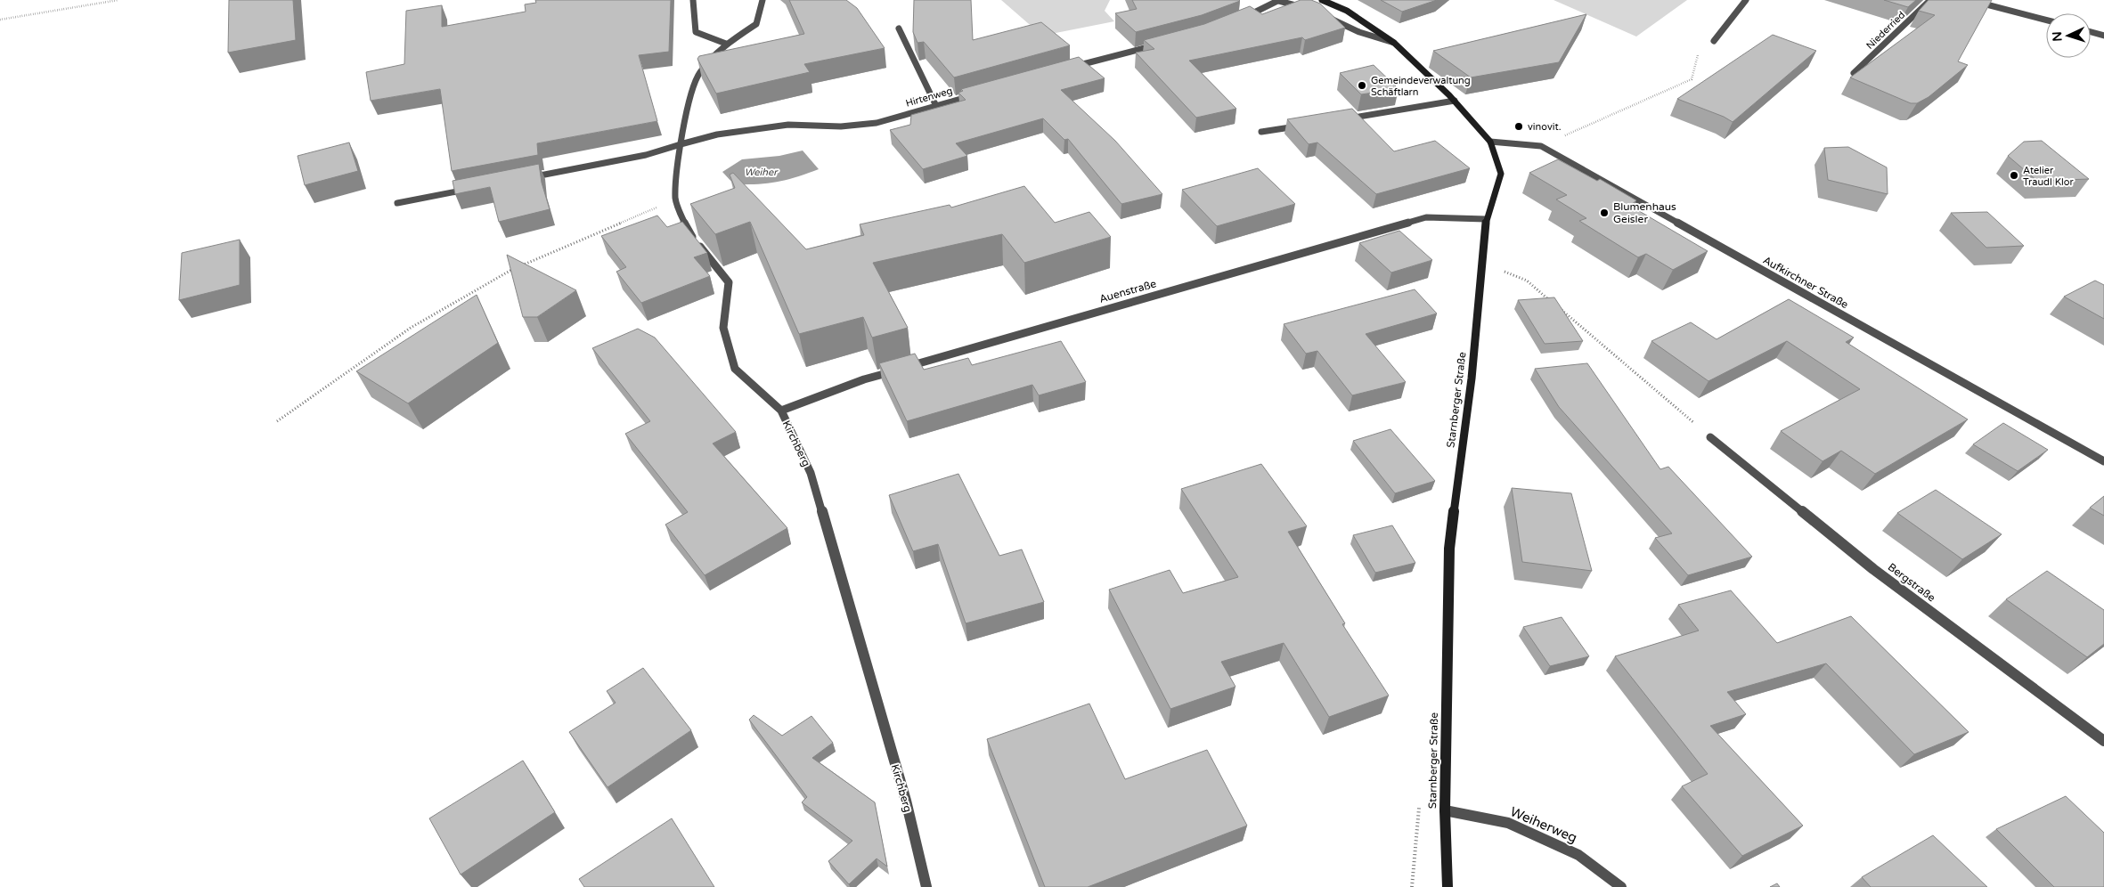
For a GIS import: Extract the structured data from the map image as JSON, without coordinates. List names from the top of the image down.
{
  "streets": {
    "main road": ["Starnberger Straße"],
    "street": [
      "Niederried",
      "Hirtenweg",
      "Aufkirchner Straße",
      "Auenstraße",
      "Kirchberg",
      "Bergstraße",
      "Weiherweg"
    ]
  },
  "crossings": [
    ["Hirtenweg", "Kirchberg"],
    ["Aufkirchner Straße", "Starnberger Straße"],
    ["Auenstraße", "Starnberger Straße"],
    ["Auenstraße", "Kirchberg"],
    ["Starnberger Straße", "Weiherweg"]
  ],
  "water": ["Weiher"],
  "places": [
    "Gemeindeverwaltung Schäftlarn",
    "vinovit.",
    "Atelier Traudl Klor",
    "Blumenhaus Geisler"
  ],
  "north": "left"
}
